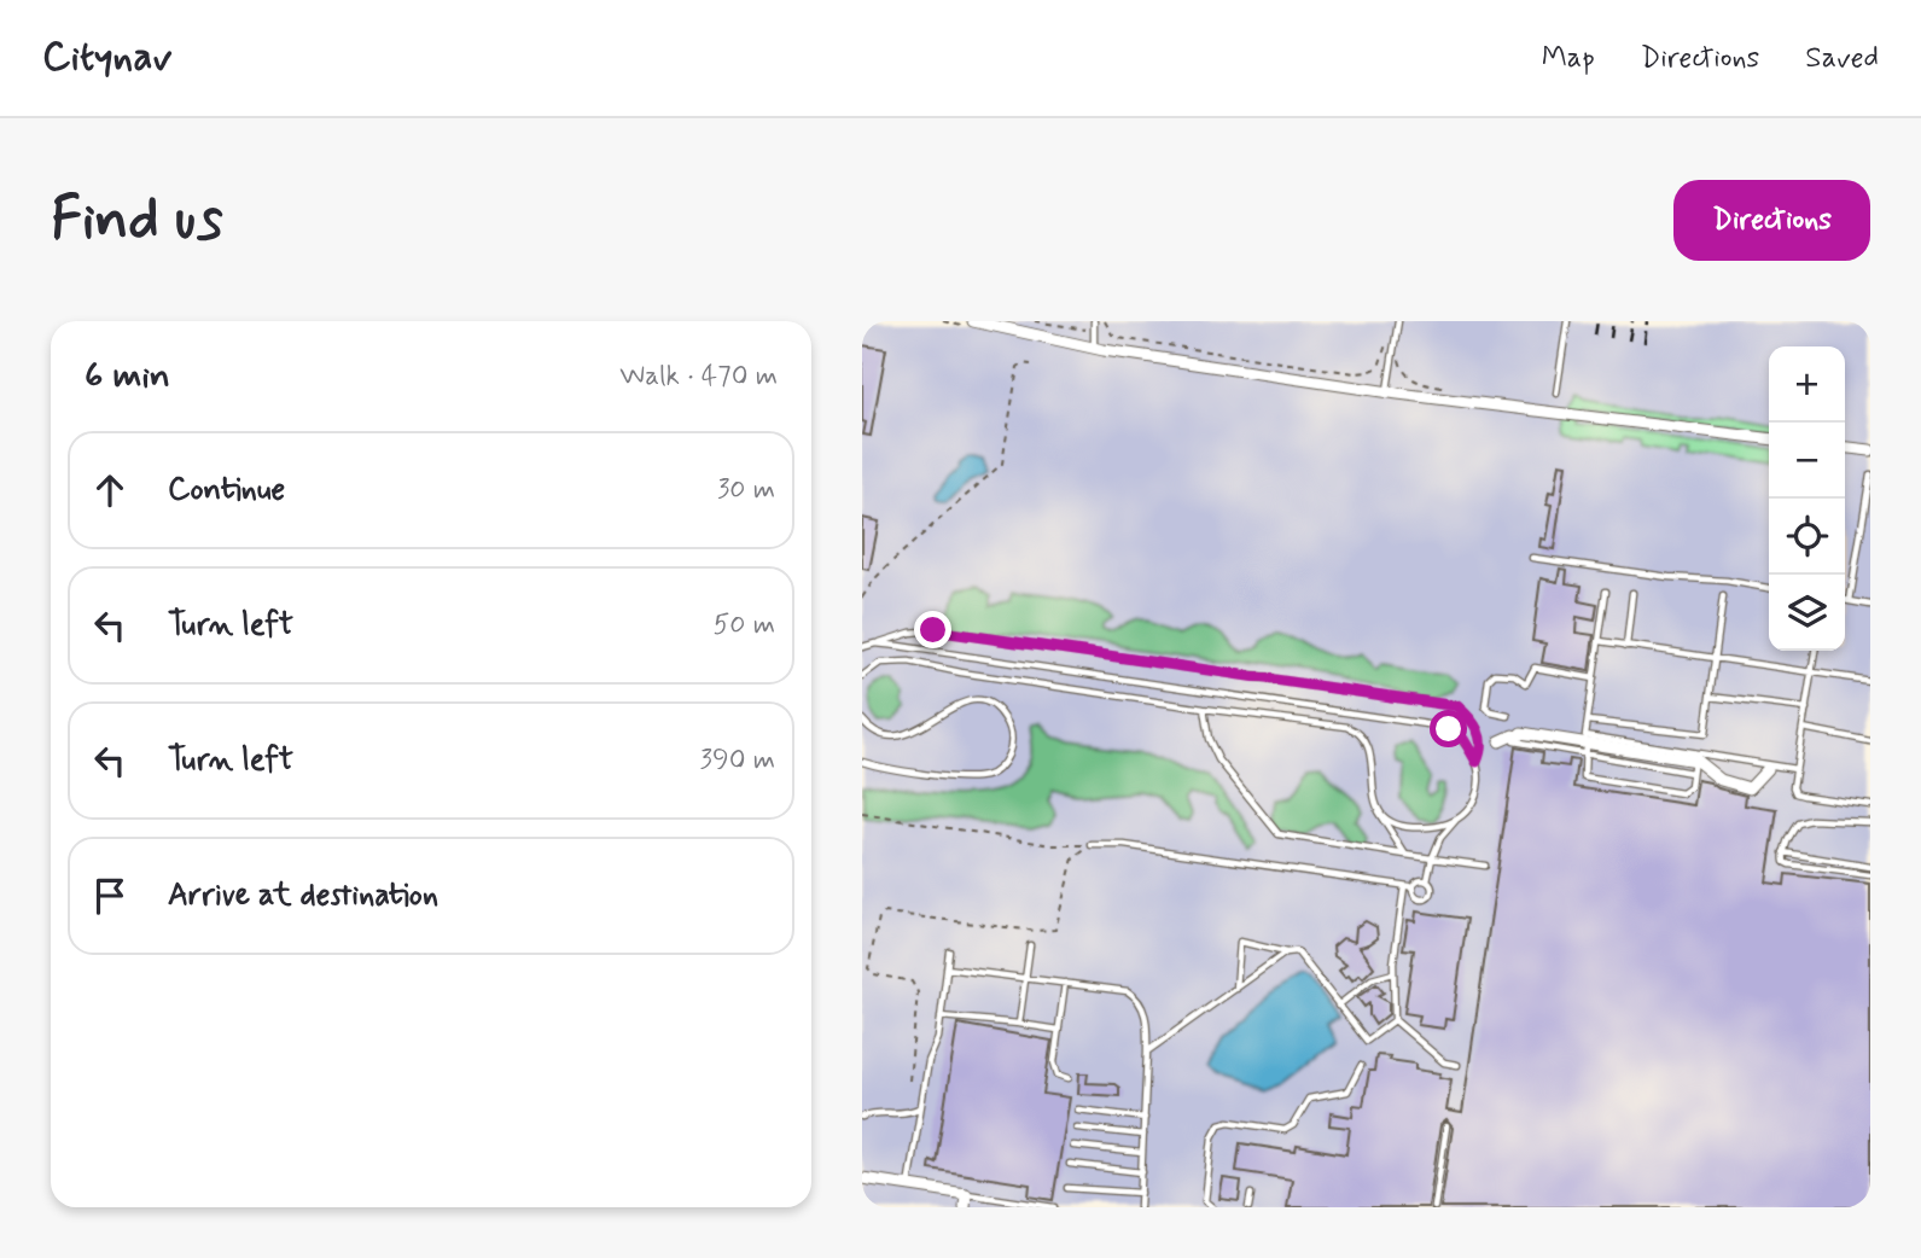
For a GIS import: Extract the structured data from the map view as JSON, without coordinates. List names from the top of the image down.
{
  "page": {
    "header": "Citynav",
    "nav": ["Map", "Directions", "Saved"],
    "buttons": "Directions",
    "title": "Find us",
    "heading": ["6 min", "Walk · 470 m"],
    "map_buttons": ["+", "−"],
    "list": [
      ["Continue", "30 m"],
      ["Turn left", "50 m"],
      ["Turn left", "390 m"],
      "Arrive at destination"
    ]
  }
}
